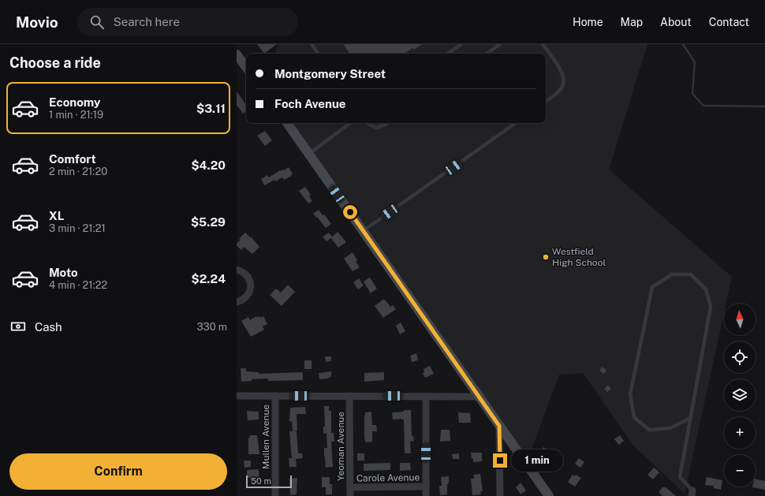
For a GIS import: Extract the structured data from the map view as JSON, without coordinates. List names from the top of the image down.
{
  "streets": {
    "street": ["Mullen Avenue", "Yeoman Avenue", "Carole Avenue"]
  },
  "crossings": [
    ["Yeoman Avenue", "Carole Avenue"]
  ],
  "places": ["Westfield High School"],
  "scale_bar": "50 m",
  "north": "top",
  "page": {
    "header": "Movio",
    "search": "Search here",
    "nav": [
      "Home",
      "Map",
      "About",
      "Contact"
    ],
    "heading": "Choose a ride",
    "banner": ["Montgomery Street", "Foch Avenue"],
    "list": [
      {
        "name": "Economy",
        "note": "1 min · 21:19",
        "value": "$3.11"
      },
      {
        "name": "Comfort",
        "note": "2 min · 21:20",
        "value": "$4.20"
      },
      {
        "name": "XL",
        "note": "3 min · 21:21",
        "value": "$5.29"
      },
      {
        "name": "Moto",
        "note": "4 min · 21:22",
        "value": "$2.24"
      }
    ],
    "map_buttons": ["+", "−"],
    "pay": ["Cash", "330 m"],
    "buttons": "Confirm",
    "bubble": "1 min",
    "scale": "50 m"
  }
}
